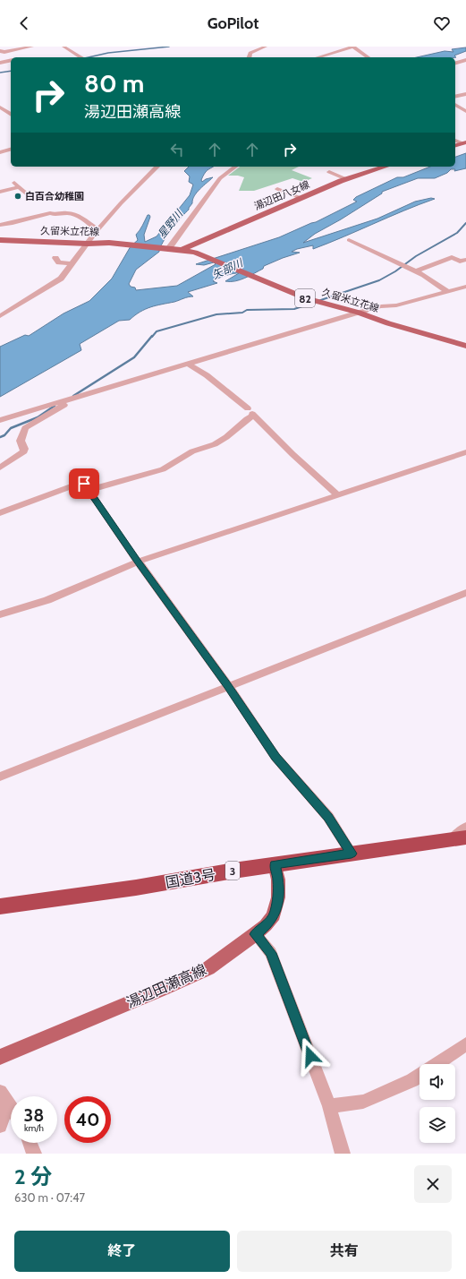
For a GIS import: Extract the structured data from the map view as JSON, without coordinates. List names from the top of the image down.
{
  "streets": {
    "highway": ["3", "国道3号"],
    "main road": [
      "湯辺田八女線",
      "久留米立花線",
      "82",
      "湯辺田瀬高線"
    ]
  },
  "crossings": [
    ["湯辺田八女線", "久留米立花線"],
    ["国道3号", "湯辺田瀬高線"]
  ],
  "water": ["星野川", "矢部川"],
  "places": ["白百合幼稚園"],
  "page": {
    "header": "GoPilot",
    "turn": ["80 m", "湯辺田瀬高線"],
    "speed": "38 km/h",
    "limit": "40",
    "heading": ["2 分", "630 m · 07:47"],
    "buttons": ["終了", "共有"]
  }
}
